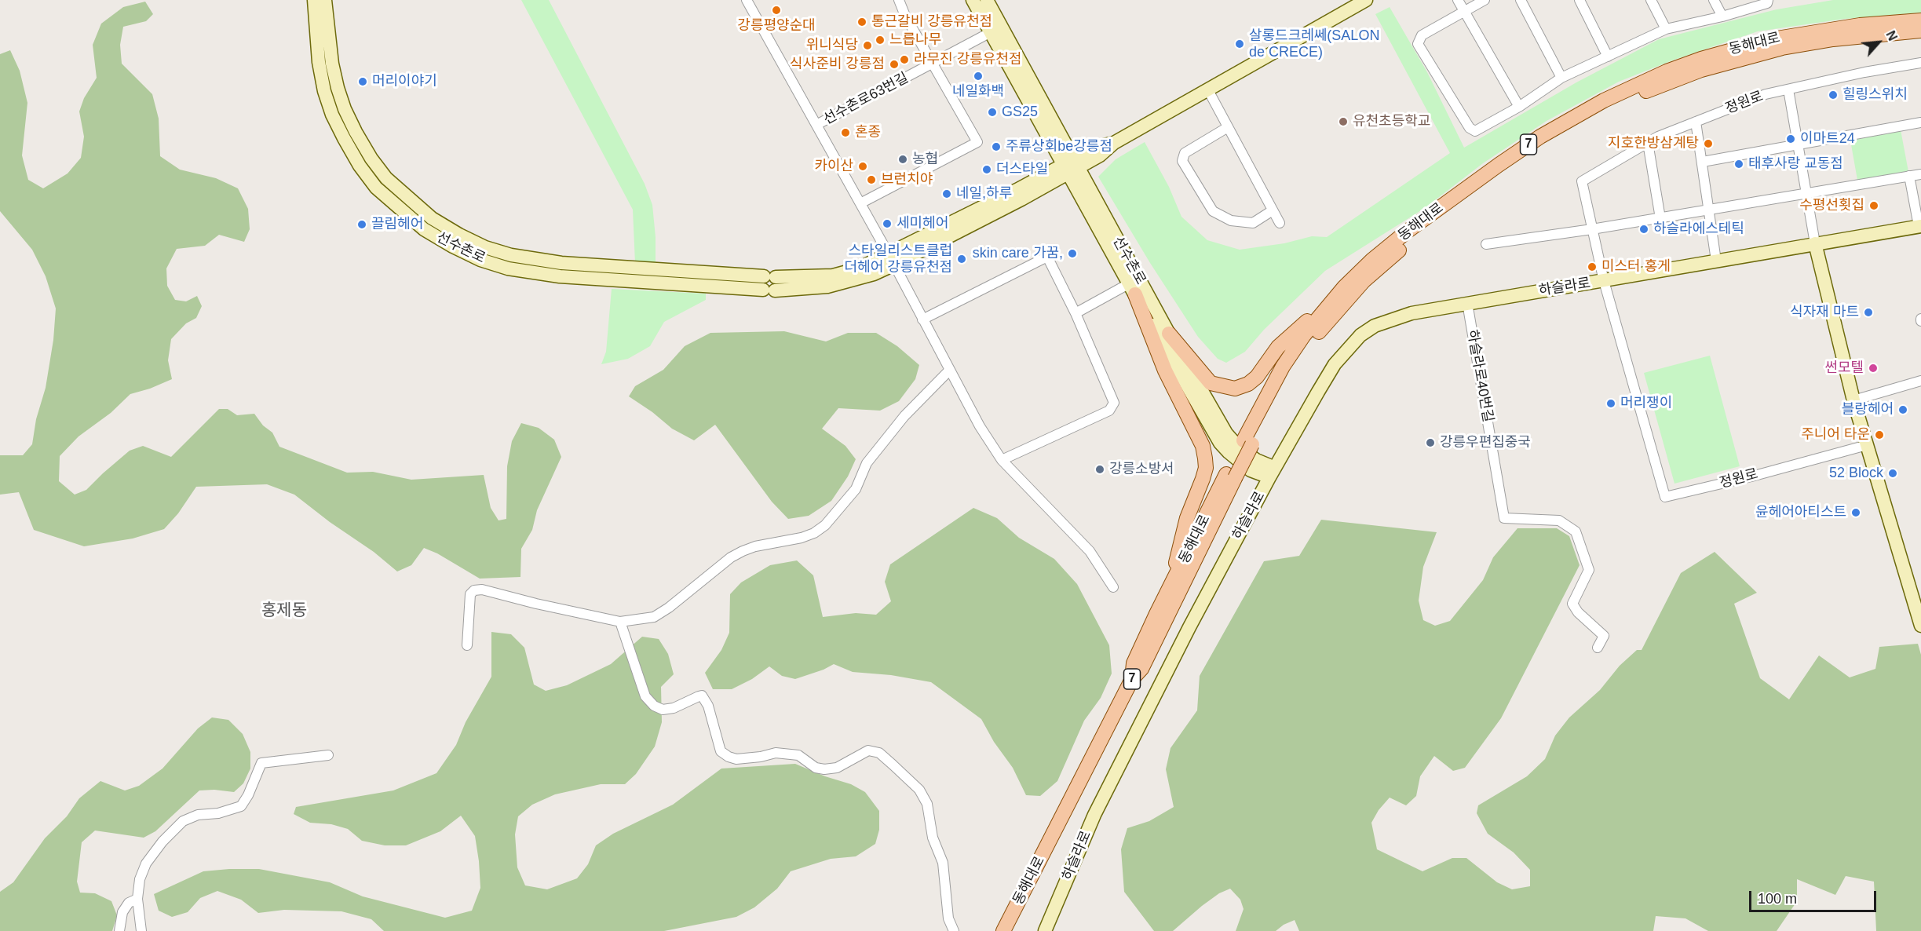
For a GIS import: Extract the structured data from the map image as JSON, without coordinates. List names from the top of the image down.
{
  "streets": {
    "main road": ["동해대로", "7"],
    "street": [
      "선수촌로63번길",
      "정원로",
      "선수촌로",
      "하슬라로",
      "하슬라로40번길"
    ]
  },
  "crossings": [
    ["선수촌로63번길", "선수촌로"],
    ["정원로", "하슬라로"],
    ["선수촌로", "하슬라로"],
    ["하슬라로", "하슬라로40번길"]
  ],
  "districts": ["홍제동"],
  "places": [
    "강릉평양순대",
    "통근갈비 강릉유천점",
    "느릅나무",
    "살롱드크레쎄(SALON de CRECE)",
    "위니식당",
    "라무진 강릉유천점",
    "식사준비 강릉점",
    "네일화백",
    "머리이야기",
    "힐링스위치",
    "GS25",
    "유천초등학교",
    "혼종",
    "이마트24",
    "지호한방삼계탕",
    "주류상회be강릉점",
    "농협",
    "태후사랑 교동점",
    "카이산",
    "더스타일",
    "브런치야",
    "네일,하루",
    "수평선횟집",
    "세미헤어",
    "끌림헤어",
    "하슬라에스테틱",
    "skin care 가꿈,",
    "스타일리스트클럽 더헤어 강릉유천점",
    "미스터 홍게",
    "식자재 마트",
    "썬모텔",
    "머리쟁이",
    "블랑헤어",
    "주니어 타운",
    "강릉우편집중국",
    "강릉소방서",
    "52 Block",
    "윤헤어아티스트"
  ],
  "scale_bar": "100 m",
  "north": "top right"
}
